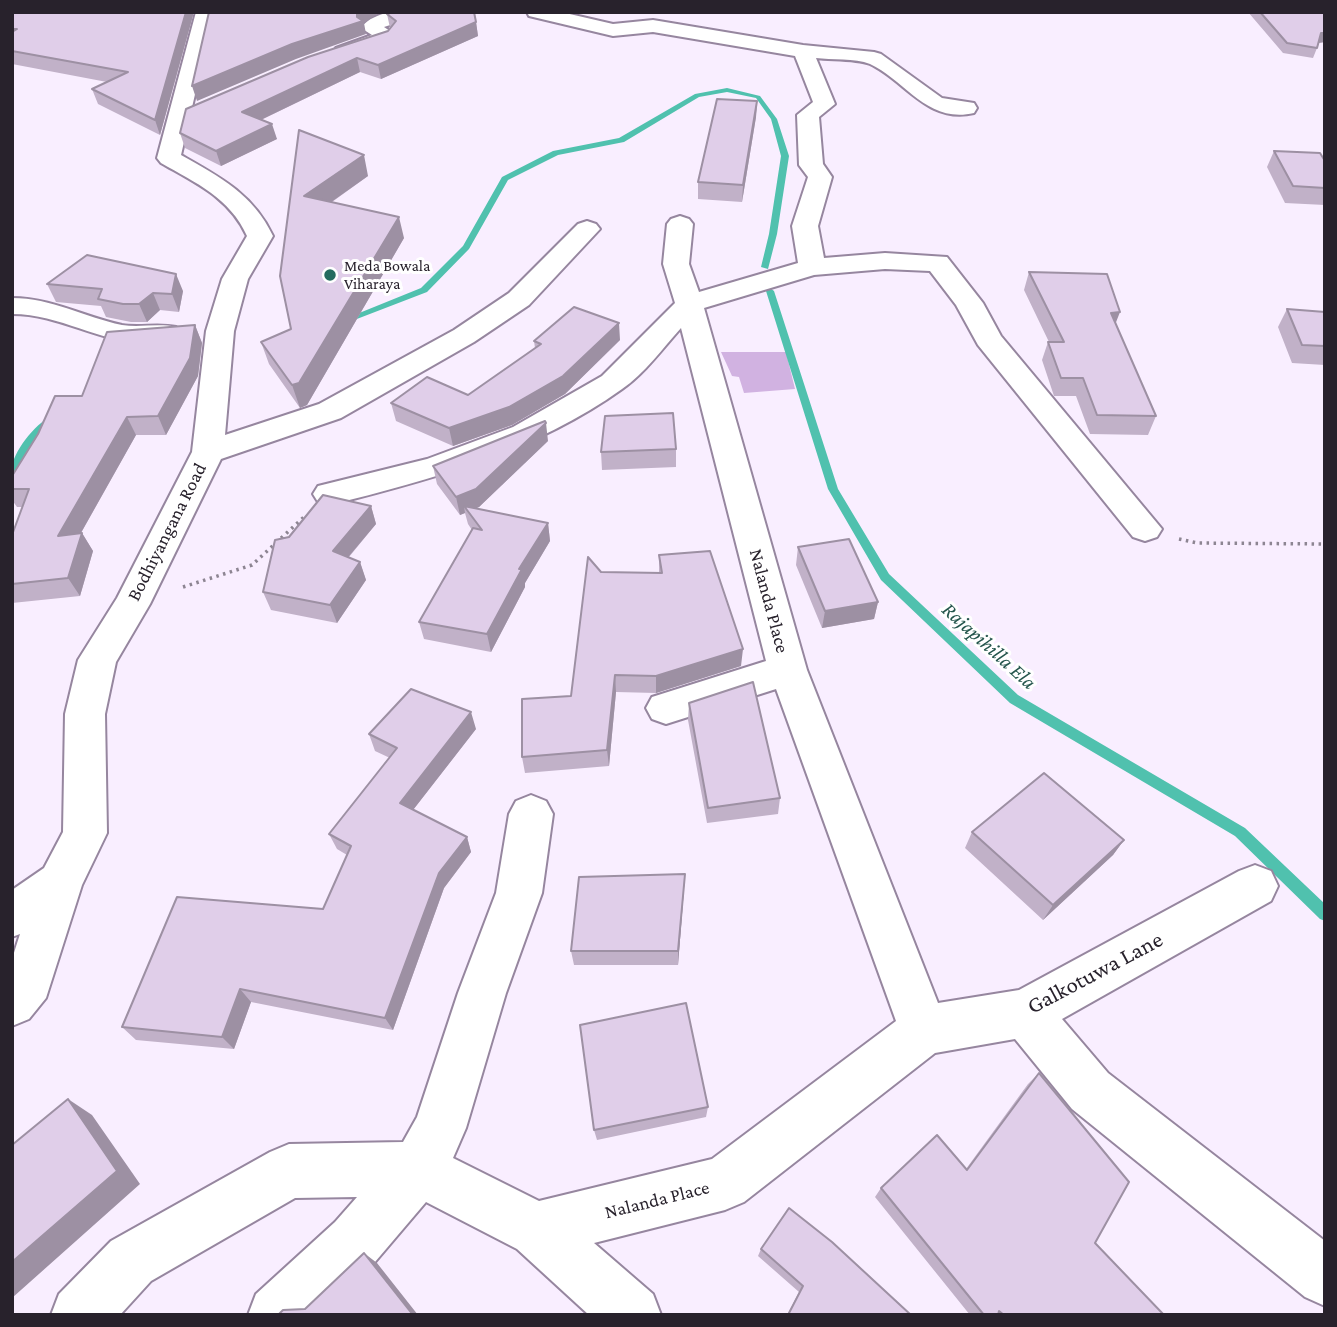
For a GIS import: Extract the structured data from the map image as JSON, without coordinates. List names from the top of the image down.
{
  "streets": {
    "street": ["Bodhiyangana Road", "Nalanda Place", "Galkotuwa Lane"]
  },
  "crossings": [
    ["Nalanda Place", "Galkotuwa Lane"]
  ],
  "water": ["Rajapihilla Ela"],
  "places": ["Meda Bowala Viharaya"]
}
